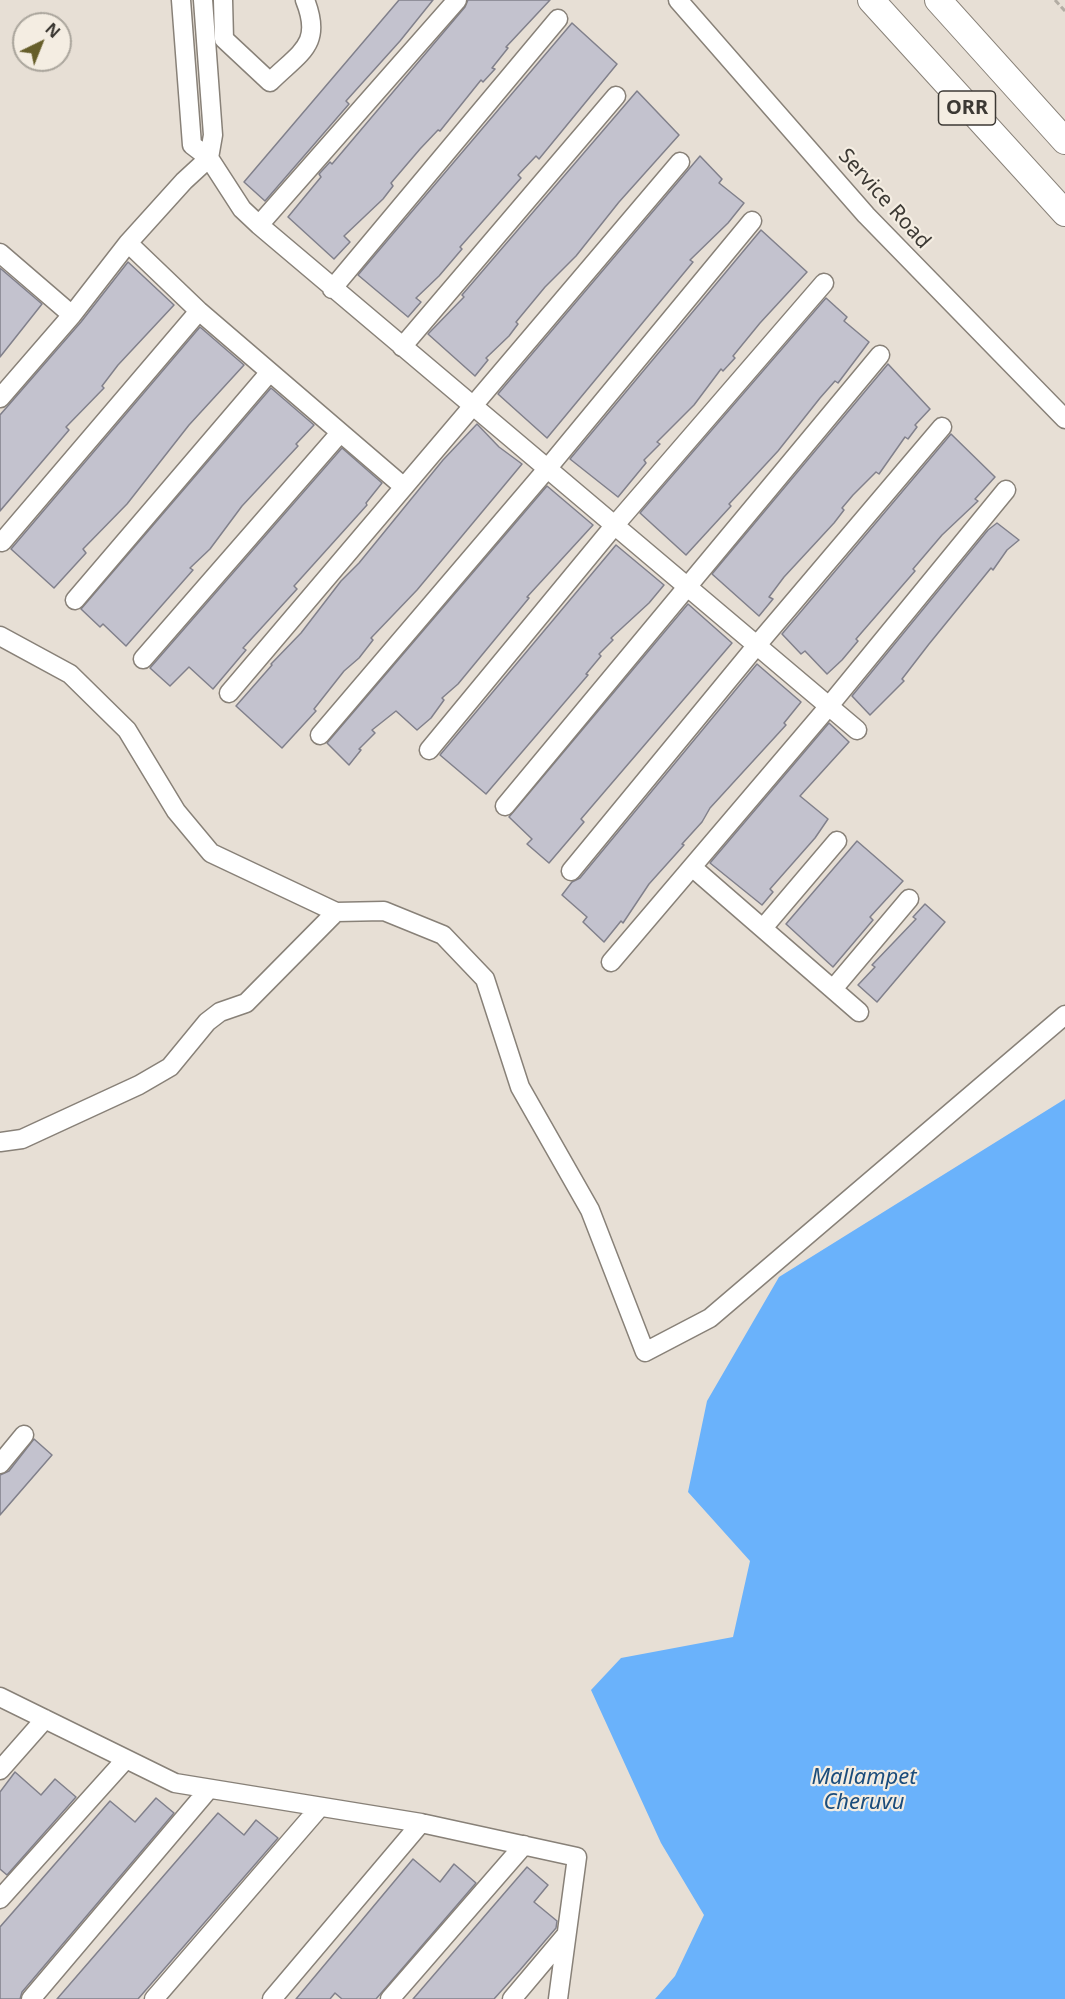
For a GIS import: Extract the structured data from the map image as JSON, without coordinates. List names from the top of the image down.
{
  "streets": {
    "highway": ["ORR"],
    "street": ["Service Road"]
  },
  "water": ["Mallampet Cheruvu"],
  "north": "top right"
}
